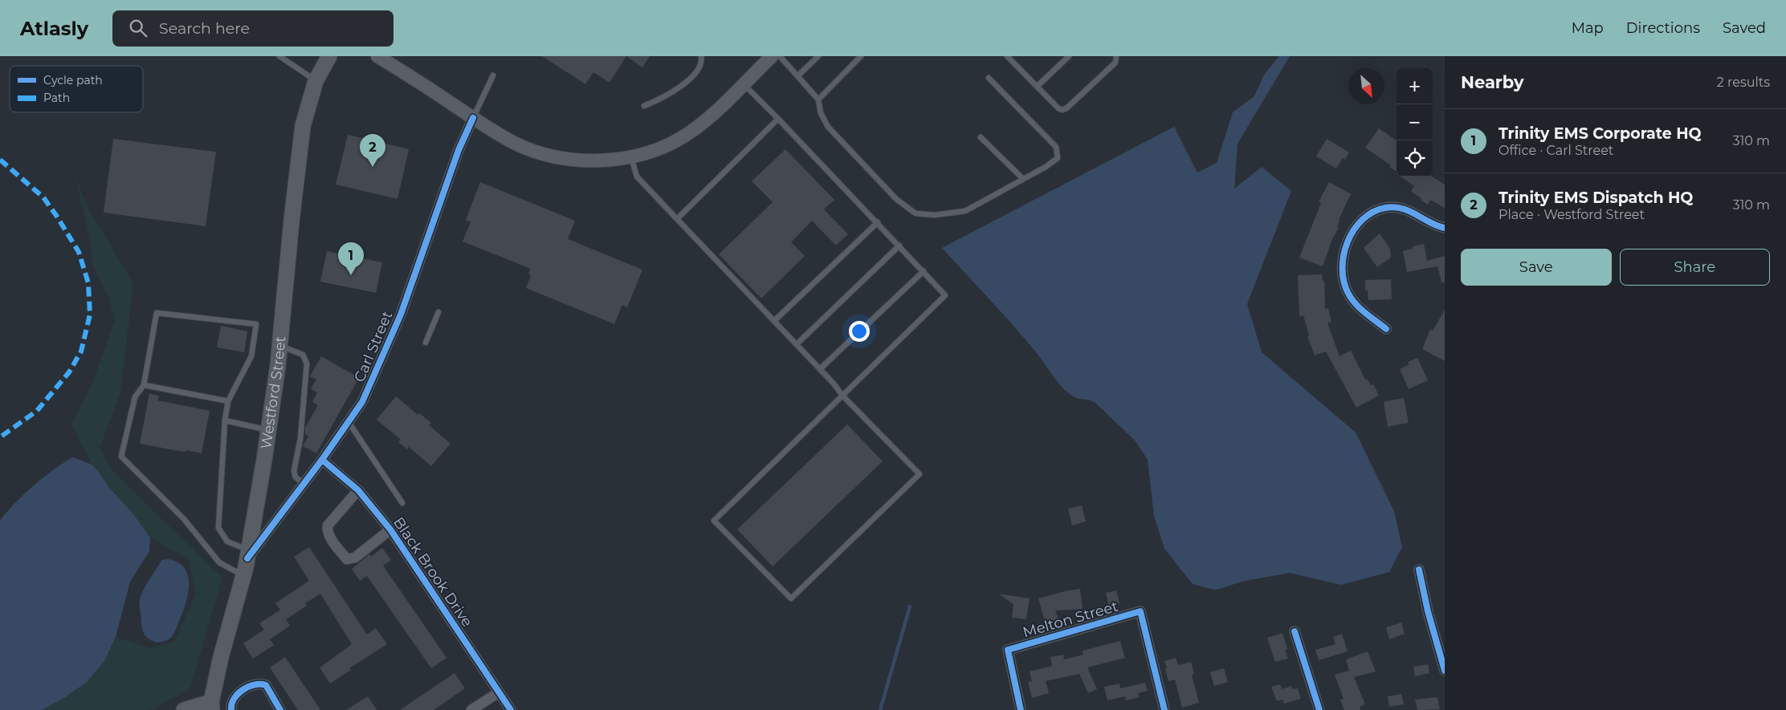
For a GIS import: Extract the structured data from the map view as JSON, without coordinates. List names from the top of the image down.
{
  "streets": {
    "main road": ["Westford Street"],
    "street": ["Carl Street", "Black Brook Drive", "Melton Street"]
  },
  "crossings": [
    ["Carl Street", "Westford Street"],
    ["Carl Street", "Black Brook Drive"]
  ],
  "legend": ["Cycle path", "Path"],
  "north": "bottom right",
  "page": {
    "header": "Atlasly",
    "search": "Search here",
    "nav": ["Map", "Directions", "Saved"],
    "heading": ["Nearby", "2 results"],
    "map_buttons": ["+", "−"],
    "list": [
      {
        "mark": "1",
        "name": "Trinity EMS Corporate HQ",
        "note": "Office · Carl Street",
        "value": "310 m"
      },
      {
        "mark": "2",
        "name": "Trinity EMS Dispatch HQ",
        "note": "Place · Westford Street",
        "value": "310 m"
      }
    ],
    "pins": ["2", "1"],
    "buttons": ["Save", "Share"]
  }
}
